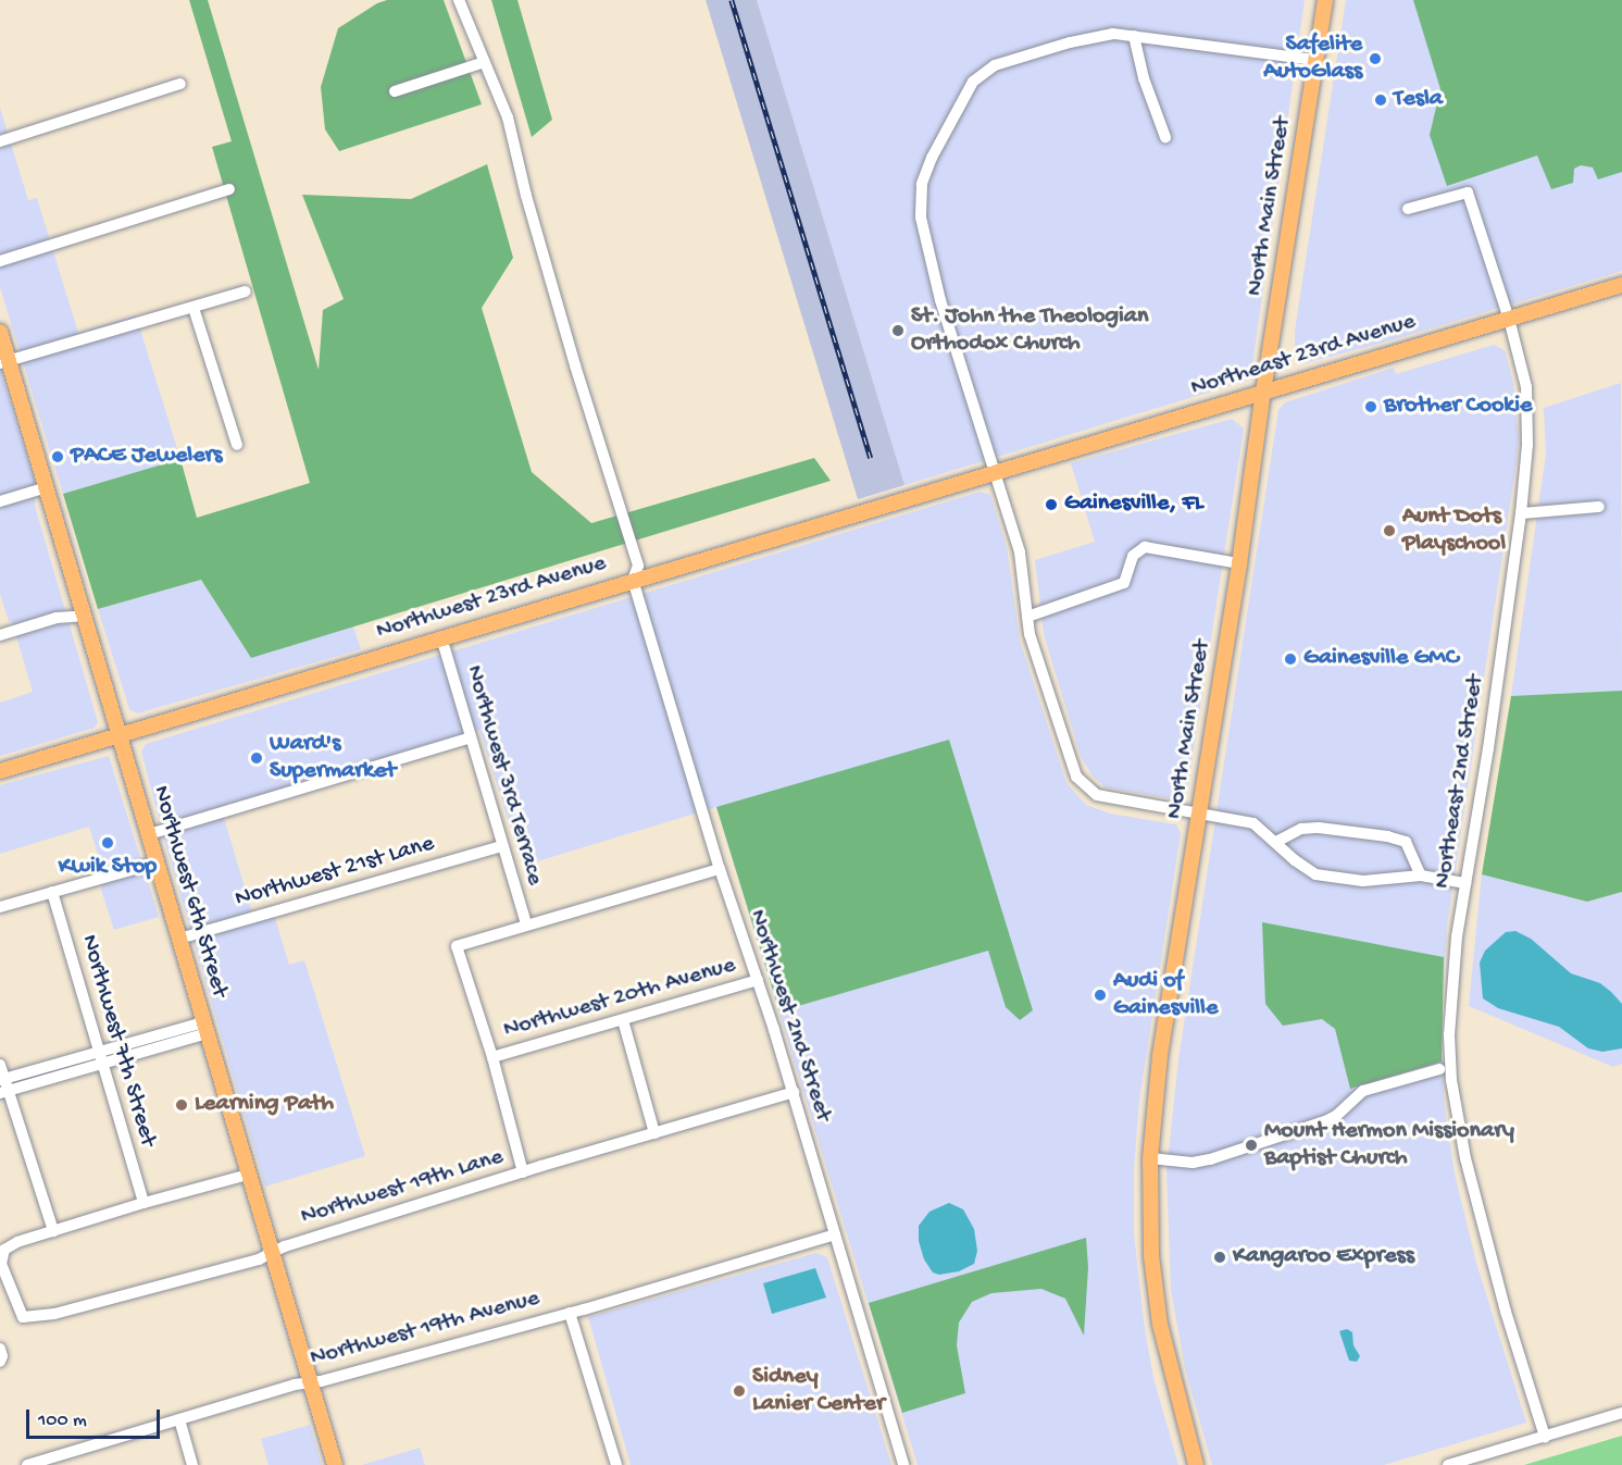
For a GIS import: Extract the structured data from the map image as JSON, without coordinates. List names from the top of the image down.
{
  "streets": {
    "main road": [
      "North Main Street",
      "Northeast 23rd Avenue",
      "Northwest 23rd Avenue",
      "Northwest 6th Street"
    ],
    "street": [
      "Northwest 3rd Terrace",
      "Northeast 2nd Street",
      "Northwest 21st Lane",
      "Northwest 20th Avenue",
      "Northwest 2nd Street",
      "Northwest 7th Street",
      "Northwest 19th Lane",
      "Northwest 19th Avenue"
    ]
  },
  "crossings": [
    ["North Main Street", "Northeast 23rd Avenue"],
    ["Northeast 23rd Avenue", "Northwest 23rd Avenue"],
    ["Northeast 23rd Avenue", "Northeast 2nd Street"],
    ["Northwest 23rd Avenue", "Northwest 3rd Terrace"],
    ["Northwest 23rd Avenue", "Northwest 6th Street"],
    ["Northwest 23rd Avenue", "Northwest 2nd Street"],
    ["Northwest 3rd Terrace", "Northwest 21st Lane"],
    ["Northwest 21st Lane", "Northwest 6th Street"],
    ["Northwest 6th Street", "Northwest 19th Lane"],
    ["Northwest 6th Street", "Northwest 19th Avenue"],
    ["Northwest 20th Avenue", "Northwest 2nd Street"],
    ["Northwest 2nd Street", "Northwest 19th Lane"],
    ["Northwest 2nd Street", "Northwest 19th Avenue"]
  ],
  "places": [
    "Safelite AutoGlass",
    "Tesla",
    "St. John the Theologian Orthodox Church",
    "Brother Cookie",
    "PACE Jewelers",
    "Gainesville, FL",
    "Aunt Dots Playschool",
    "Gainesville GMC",
    "Ward's Supermarket",
    "Kwik Stop",
    "Audi of Gainesville",
    "Learning Path",
    "Mount Hermon Missionary Baptist Church",
    "Kangaroo Express",
    "Sidney Lanier Center"
  ],
  "scale_bar": "100 m"
}
